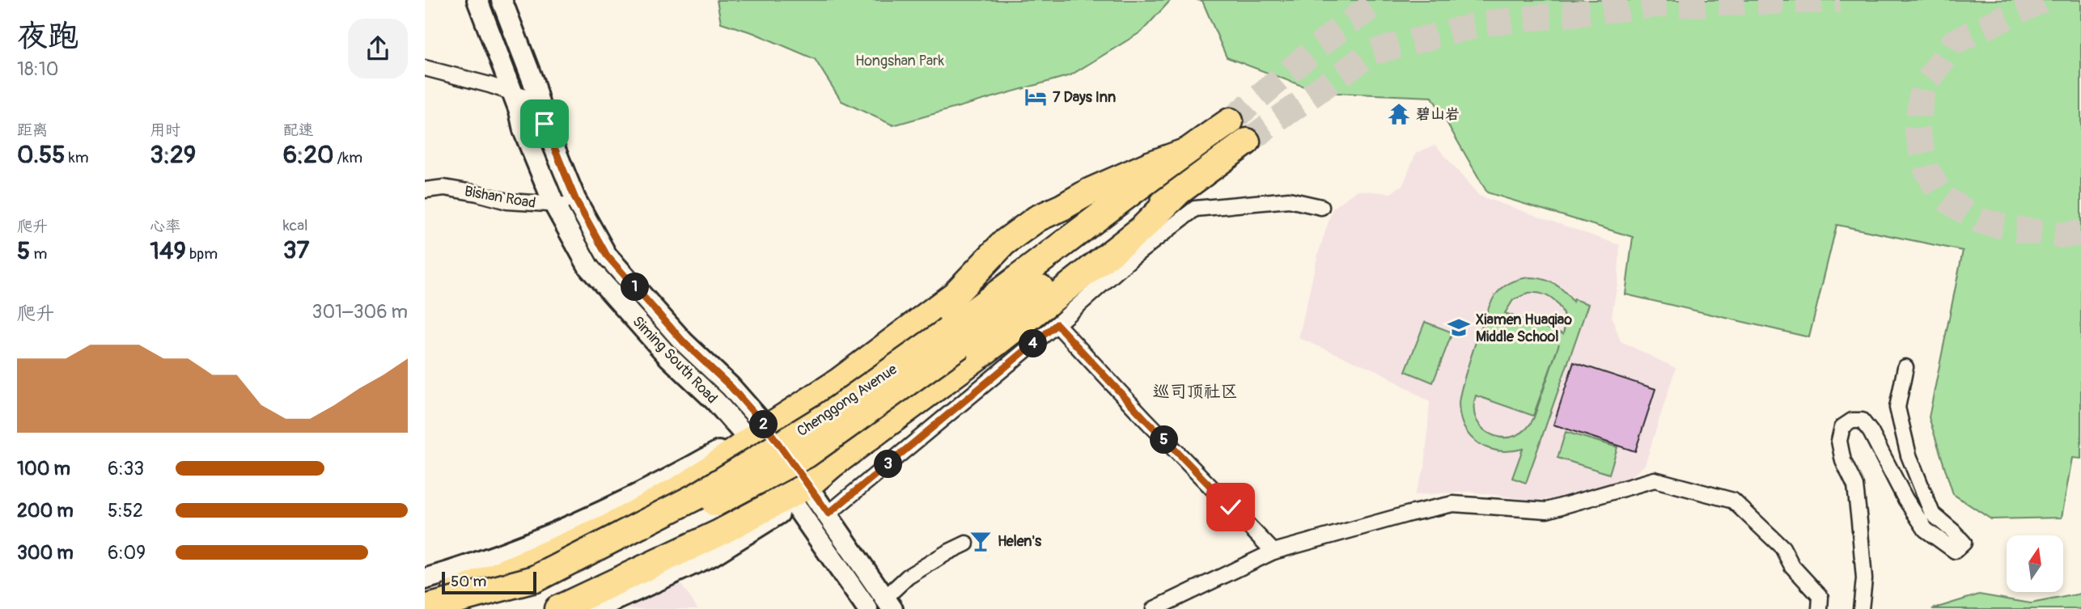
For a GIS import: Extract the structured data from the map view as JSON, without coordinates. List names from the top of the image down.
{
  "streets": {
    "highway": ["Chenggong Avenue"],
    "main road": ["Siming South Road"],
    "street": ["Bishan Road"]
  },
  "crossings": [
    ["Bishan Road", "Siming South Road"]
  ],
  "districts": ["巡司顶社区"],
  "parks": ["Hongshan Park"],
  "places": {
    "hotel": ["7 Days Inn"],
    "temple": ["碧山岩"],
    "school or university": ["Xiamen Huaqiao Middle School"],
    "bar": ["Helen's"]
  },
  "scale_bar": "50 m",
  "north": "top",
  "page": {
    "heading": ["夜跑", "18:10"],
    "stats": [
      ["距离", "0.55 km"],
      ["用时", "3:29"],
      ["配速", "6:20 /km"],
      ["爬升", "5 m"],
      ["心率", "149 bpm"],
      ["kcal", "37"]
    ],
    "pins": [
      "1",
      "4",
      "2",
      "5",
      "3"
    ],
    "chart": ["爬升", "301–306 m"],
    "list": [
      {
        "name": "100 m",
        "note": "6:33"
      },
      {
        "name": "200 m",
        "note": "5:52"
      },
      {
        "name": "300 m",
        "note": "6:09"
      }
    ],
    "scale": "50 m"
  }
}
